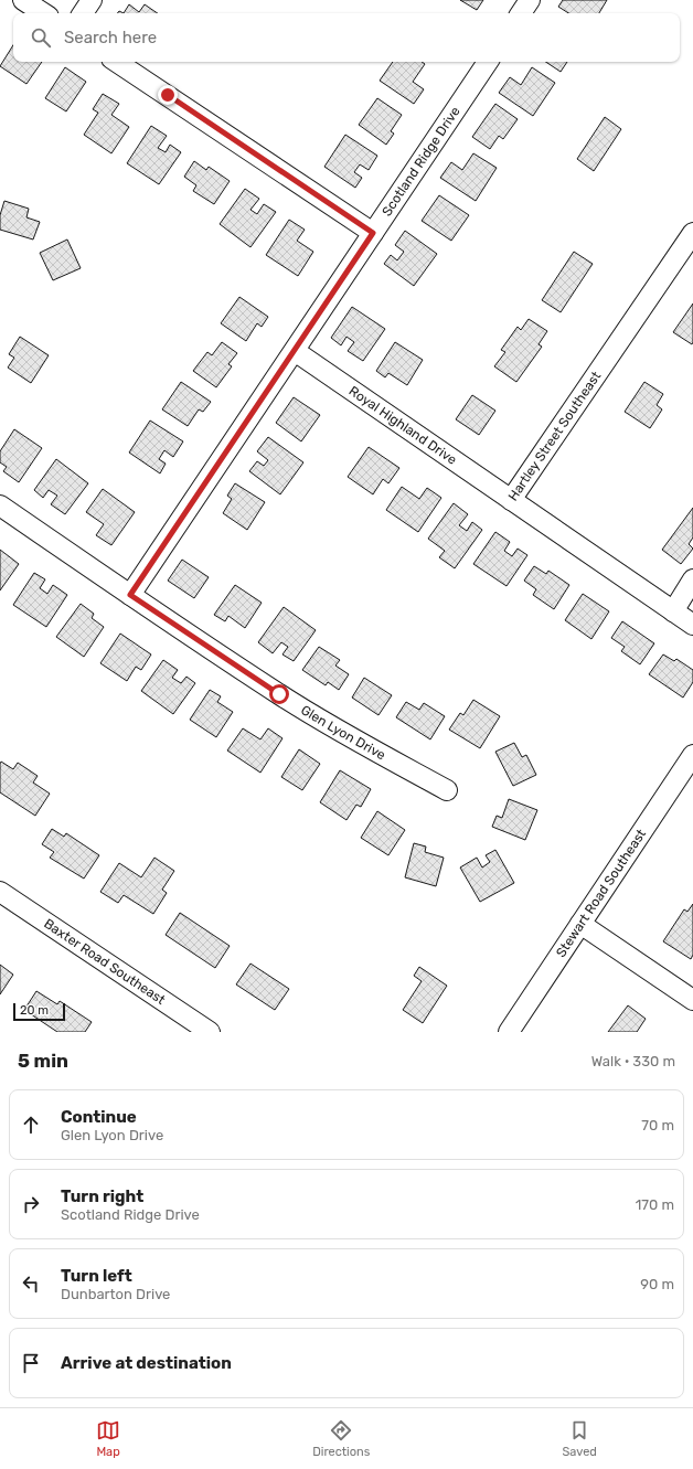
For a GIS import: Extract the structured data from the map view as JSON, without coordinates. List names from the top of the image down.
{
  "streets": {
    "street": [
      "Scotland Ridge Drive",
      "Royal Highland Drive",
      "Hartley Street Southeast",
      "Glen Lyon Drive",
      "Stewart Road Southeast",
      "Baxter Road Southeast"
    ]
  },
  "crossings": [
    ["Scotland Ridge Drive", "Royal Highland Drive"],
    ["Scotland Ridge Drive", "Glen Lyon Drive"],
    ["Royal Highland Drive", "Hartley Street Southeast"]
  ],
  "scale_bar": "20 m",
  "page": {
    "search": "Search here",
    "scale": "20 m",
    "heading": ["5 min", "Walk · 330 m"],
    "list": [
      ["Continue", "Glen Lyon Drive", "70 m"],
      ["Turn right", "Scotland Ridge Drive", "170 m"],
      ["Turn left", "Dunbarton Drive", "90 m"],
      "Arrive at destination"
    ],
    "nav": ["Map", "Directions", "Saved"]
  }
}
